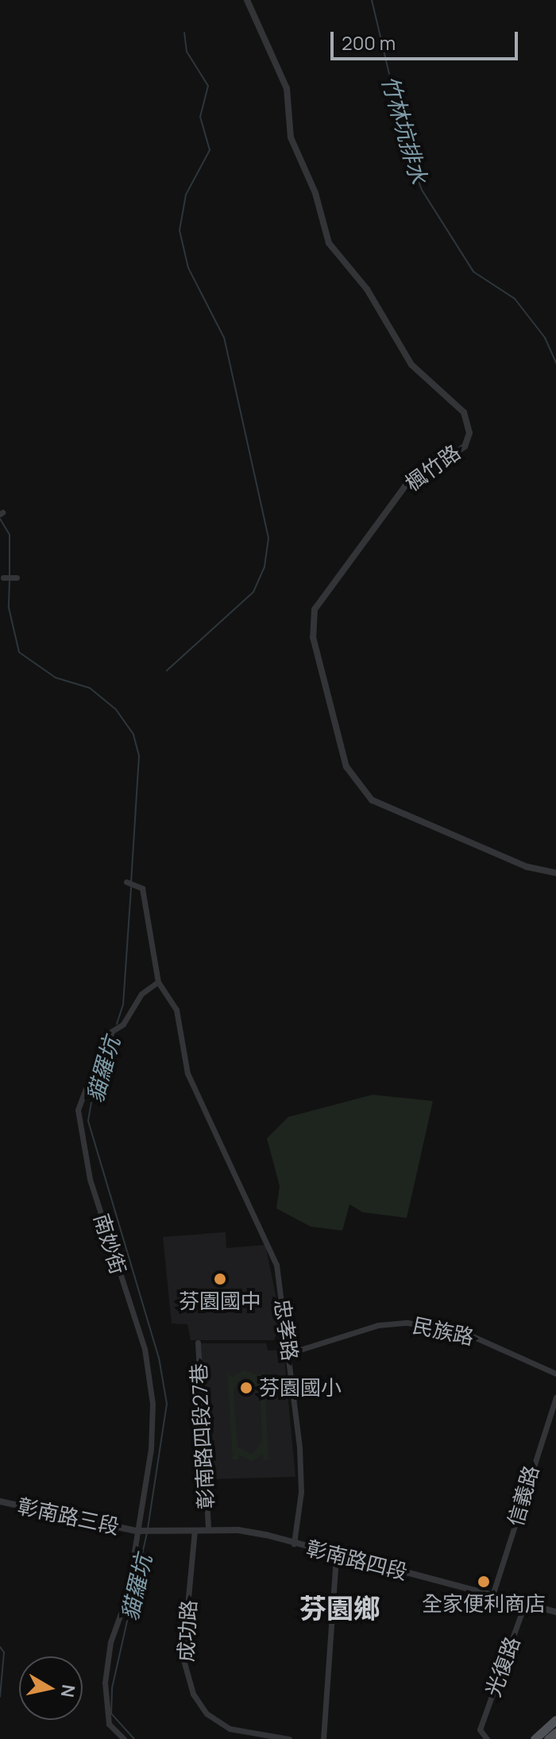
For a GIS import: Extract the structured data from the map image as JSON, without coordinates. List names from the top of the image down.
{
  "streets": {
    "street": [
      "楓竹路",
      "南妙街",
      "忠孝路",
      "民族路",
      "彰南路四段27巷",
      "信義路",
      "彰南路三段",
      "彰南路四段",
      "成功路",
      "光復路"
    ]
  },
  "crossings": [
    ["南妙街", "忠孝路"],
    ["南妙街", "彰南路三段"],
    ["忠孝路", "民族路"],
    ["忠孝路", "彰南路四段"],
    ["彰南路四段27巷", "彰南路四段"],
    ["信義路", "彰南路四段"],
    ["彰南路三段", "彰南路四段"],
    ["彰南路四段", "成功路"],
    ["彰南路四段", "光復路"]
  ],
  "districts": ["芬園鄉"],
  "water": ["竹林坑排水", "貓羅坑"],
  "places": ["芬園國中", "芬園國小", "全家便利商店"],
  "scale_bar": "200 m",
  "north": "right"
}
